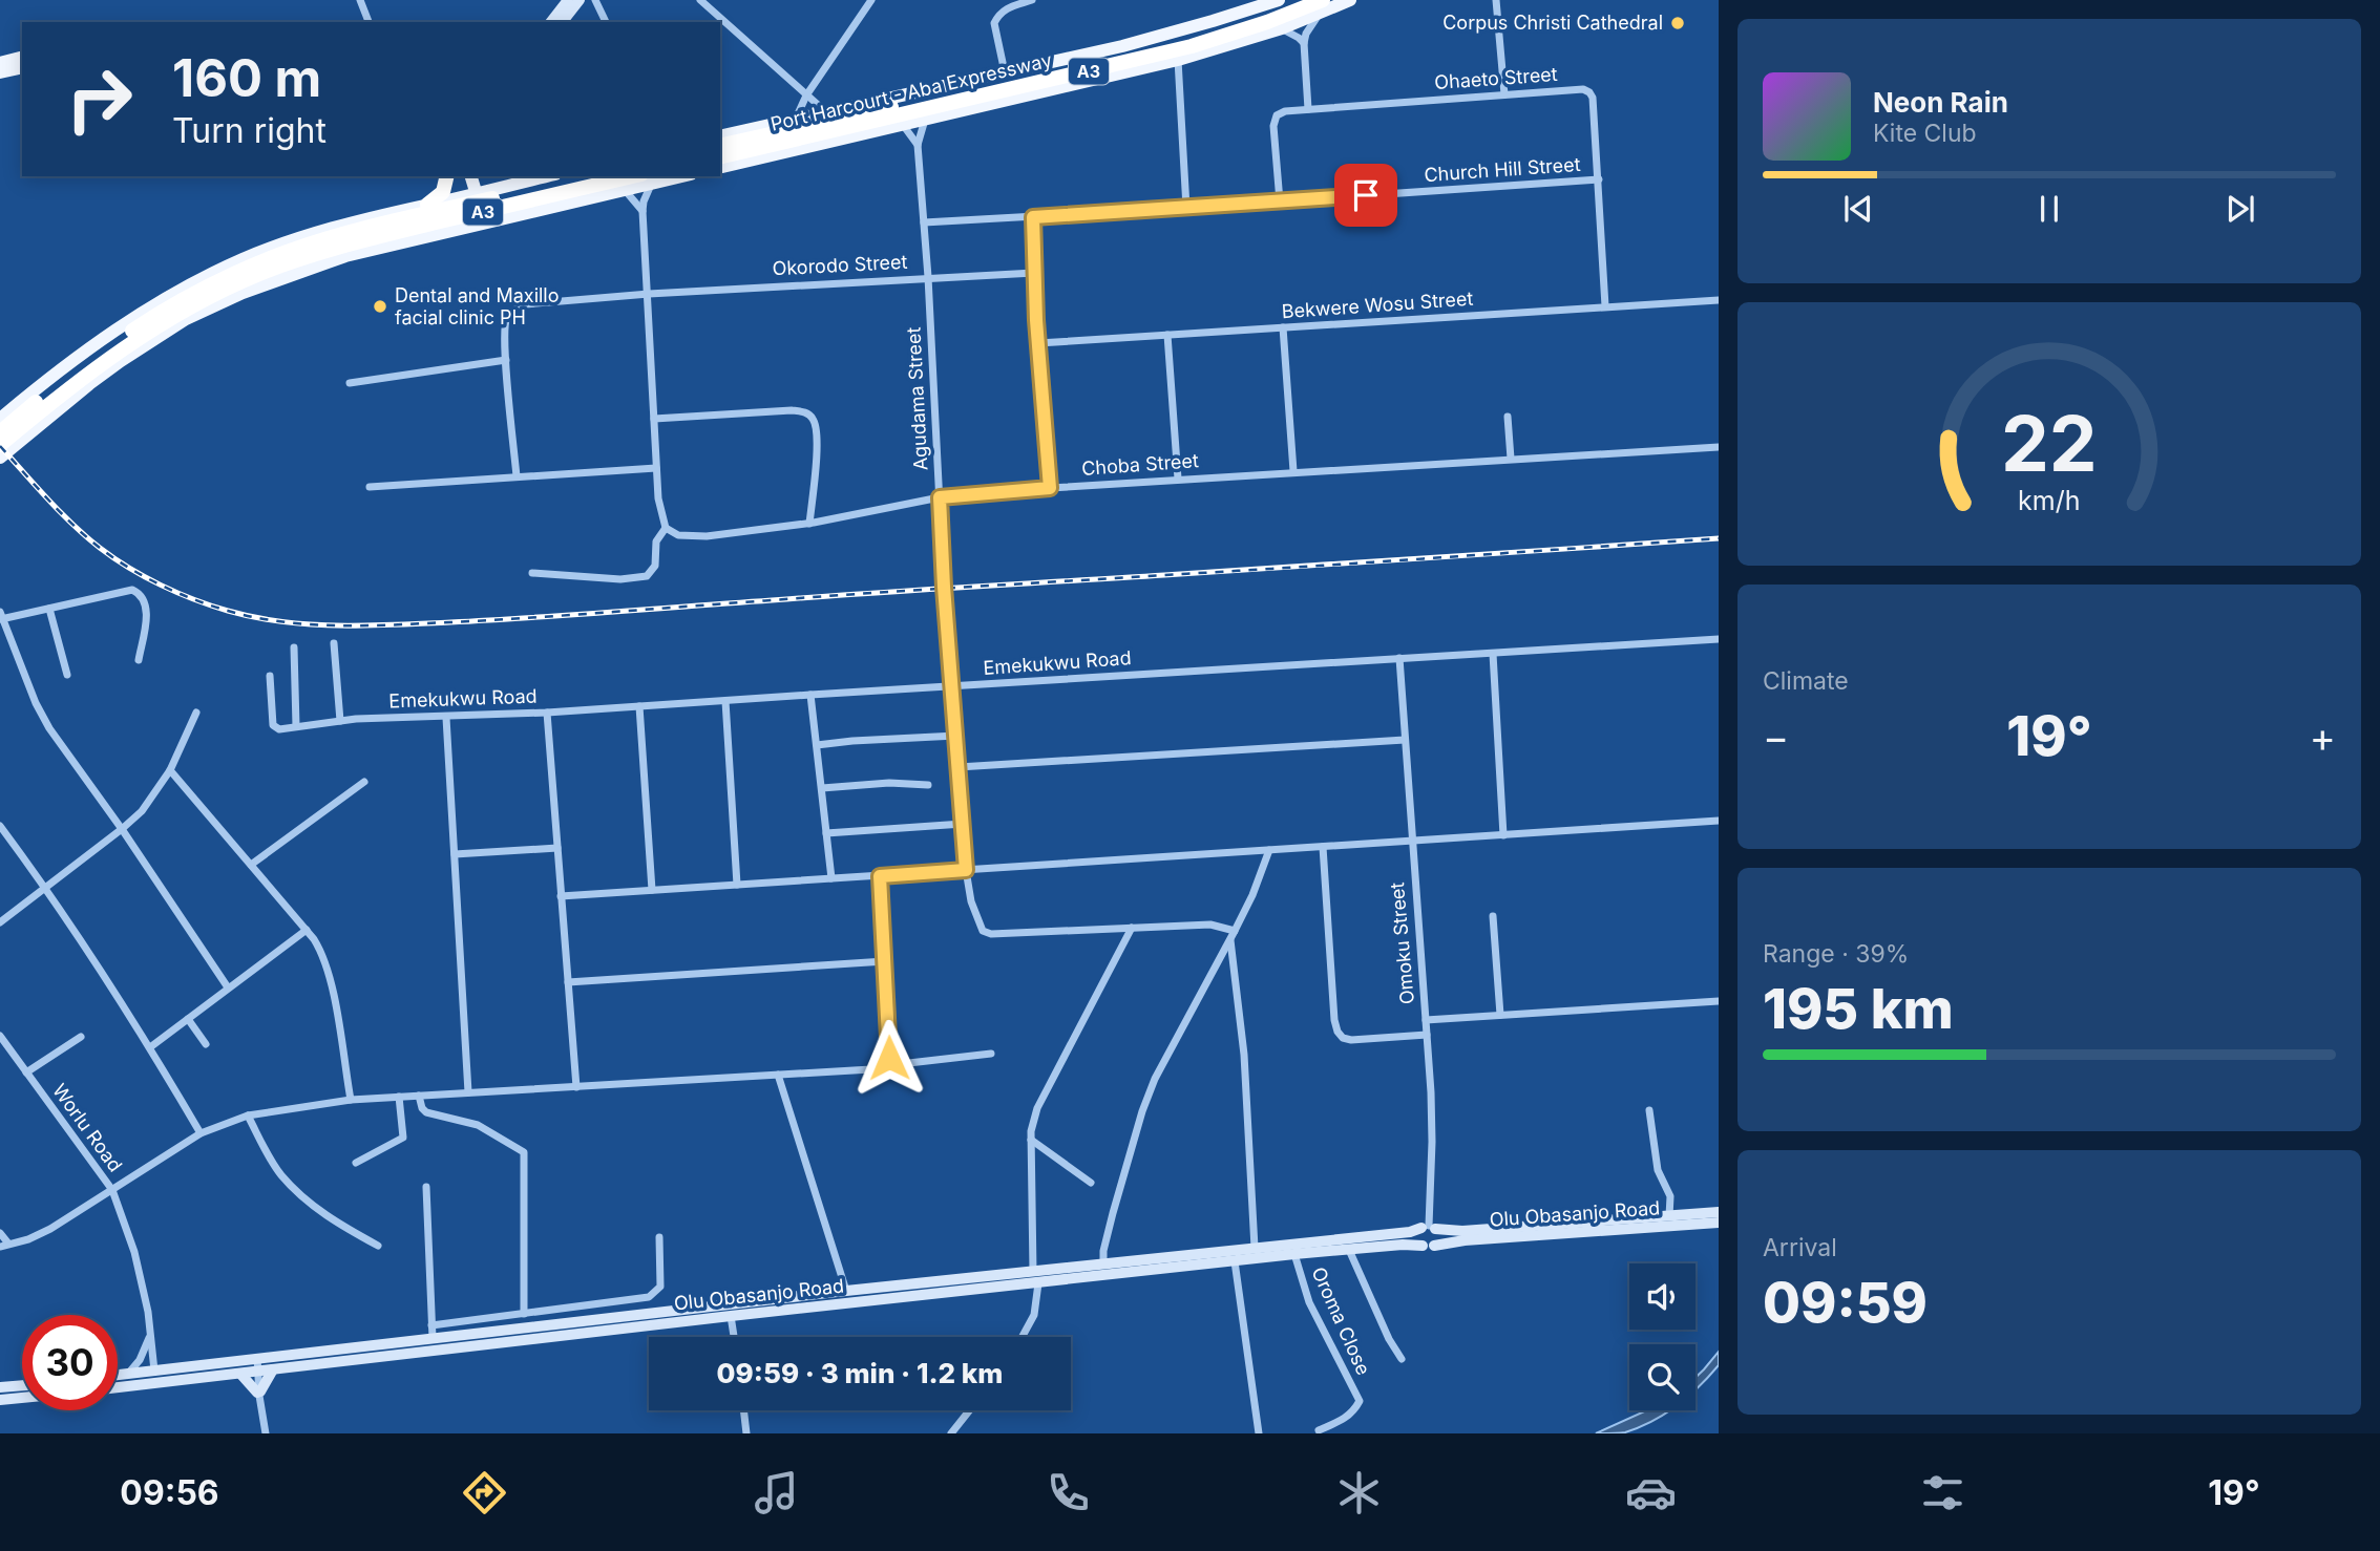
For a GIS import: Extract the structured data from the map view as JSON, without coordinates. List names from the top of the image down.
{
  "streets": {
    "highway": ["A3", "Port Harcourt - Aba Expressway"],
    "main road": ["Olu Obasanjo Road"],
    "street": [
      "Ohaeto Street",
      "Church Hill Street",
      "Okorodo Street",
      "Bekwere Wosu Street",
      "Agudama Street",
      "Choba Street",
      "Emekukwu Road",
      "Omoku Street",
      "Worlu Road",
      "Oroma Close"
    ]
  },
  "crossings": [
    ["Ohaeto Street", "Church Hill Street"],
    ["Ohaeto Street", "Bekwere Wosu Street"],
    ["Church Hill Street", "Agudama Street"],
    ["Okorodo Street", "Agudama Street"],
    ["Agudama Street", "Choba Street"],
    ["Agudama Street", "Emekukwu Road"],
    ["Emekukwu Road", "Omoku Street"],
    ["Omoku Street", "Olu Obasanjo Road"],
    ["Worlu Road", "Olu Obasanjo Road"],
    ["Olu Obasanjo Road", "Oroma Close"]
  ],
  "places": ["Corpus Christi Cathedral", "Dental and Maxillo facial clinic PH"],
  "page": {
    "turn": ["160 m", "Turn right"],
    "song": ["Neon Rain", "Kite Club"],
    "tile": [
      "Climate",
      ["Range · 39%", "195 km"],
      ["Arrival", "09:59"]
    ],
    "heat": ["−", "19°", "+"],
    "limit": "30",
    "trip": "09:59 · 3 min · 1.2 km",
    "tabs": ["09:56", "19°"],
    "gauge": ["22", "km/h"]
  }
}
